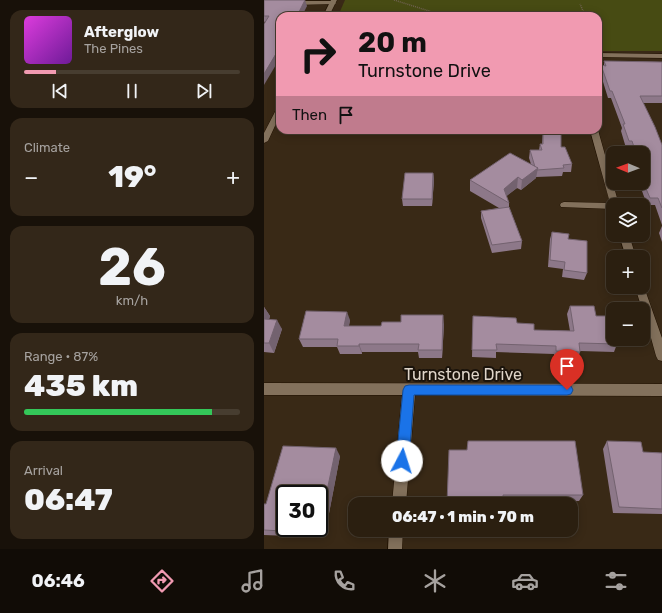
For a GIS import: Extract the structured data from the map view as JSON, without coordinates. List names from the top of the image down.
{
  "streets": {
    "street": ["Turnstone Drive"]
  },
  "north": "left",
  "page": {
    "turn": ["20 m", "Turnstone Drive"],
    "song": ["Afterglow", "The Pines"],
    "then": "Then",
    "tile": [
      "Climate",
      ["26", "km/h"],
      ["Range · 87%", "435 km"],
      ["Arrival", "06:47"]
    ],
    "map_buttons": ["+", "−"],
    "heat": ["−", "19°", "+"],
    "limit": "30",
    "trip": "06:47 · 1 min · 70 m",
    "tabs": "06:46"
  }
}
